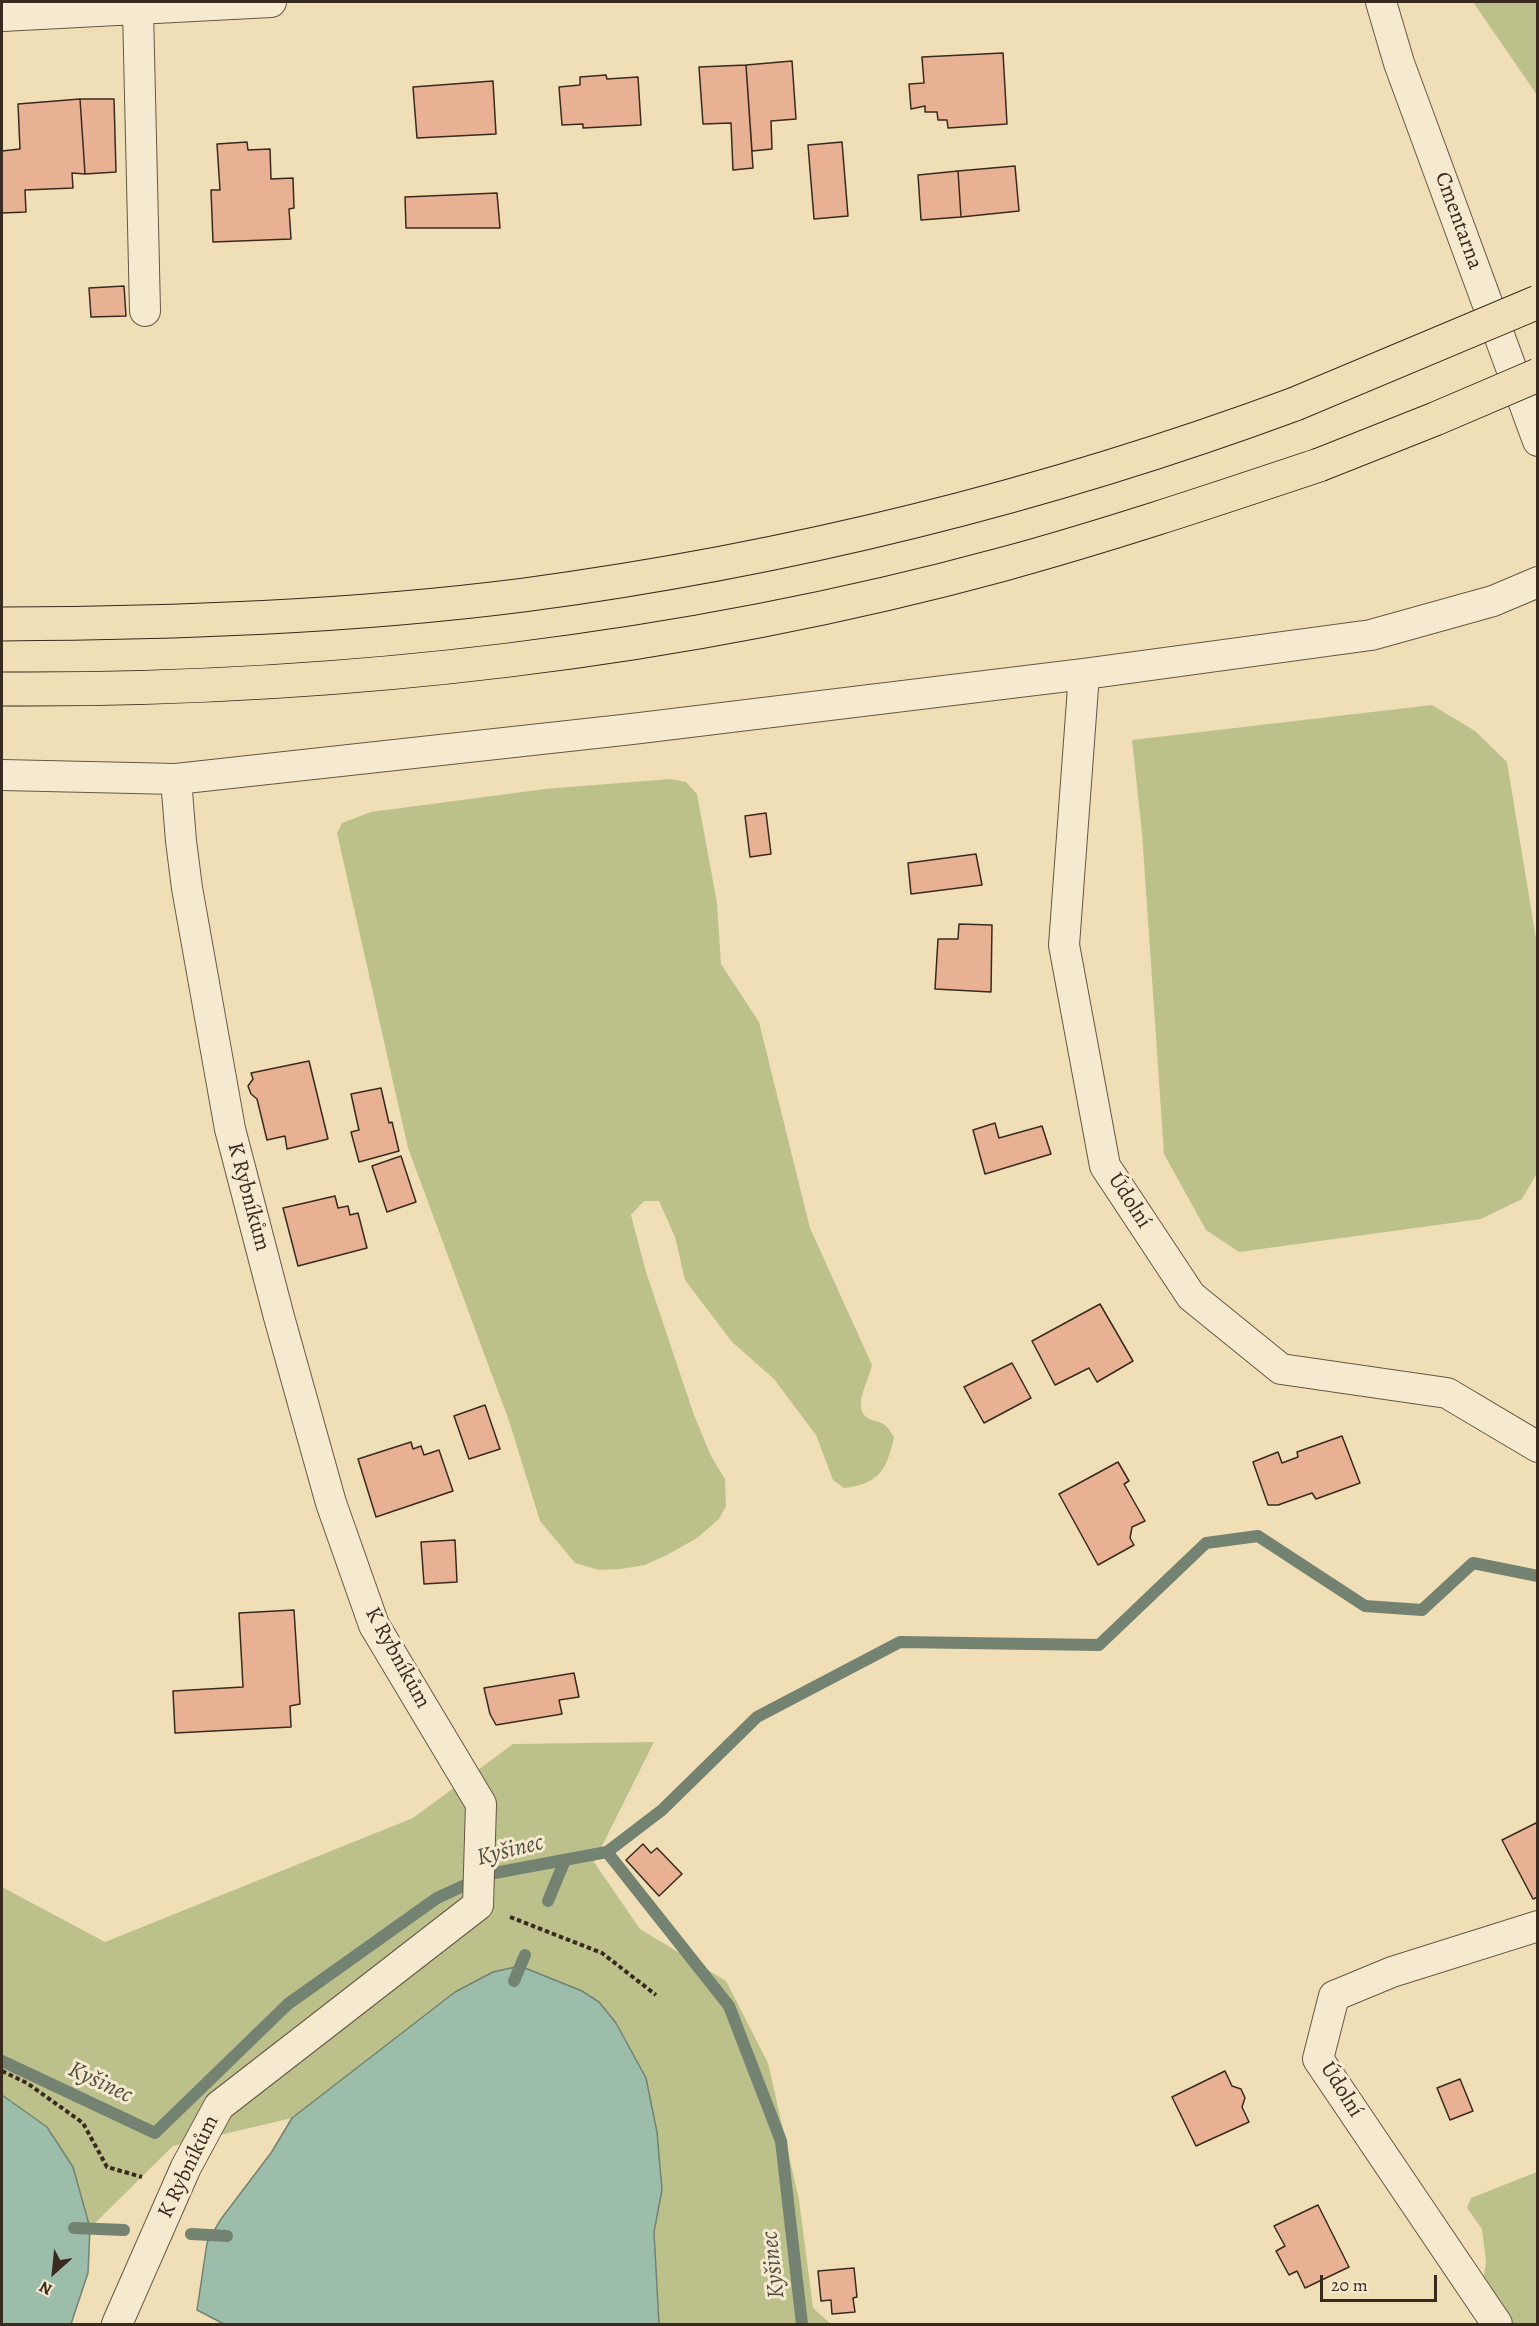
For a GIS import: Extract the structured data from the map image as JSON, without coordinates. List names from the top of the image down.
{
  "streets": {
    "street": ["Cmentarna", "K Rybníkům", "Údolní"]
  },
  "water": ["Kyšinec"],
  "scale_bar": "20 m",
  "north": "bottom left"
}
